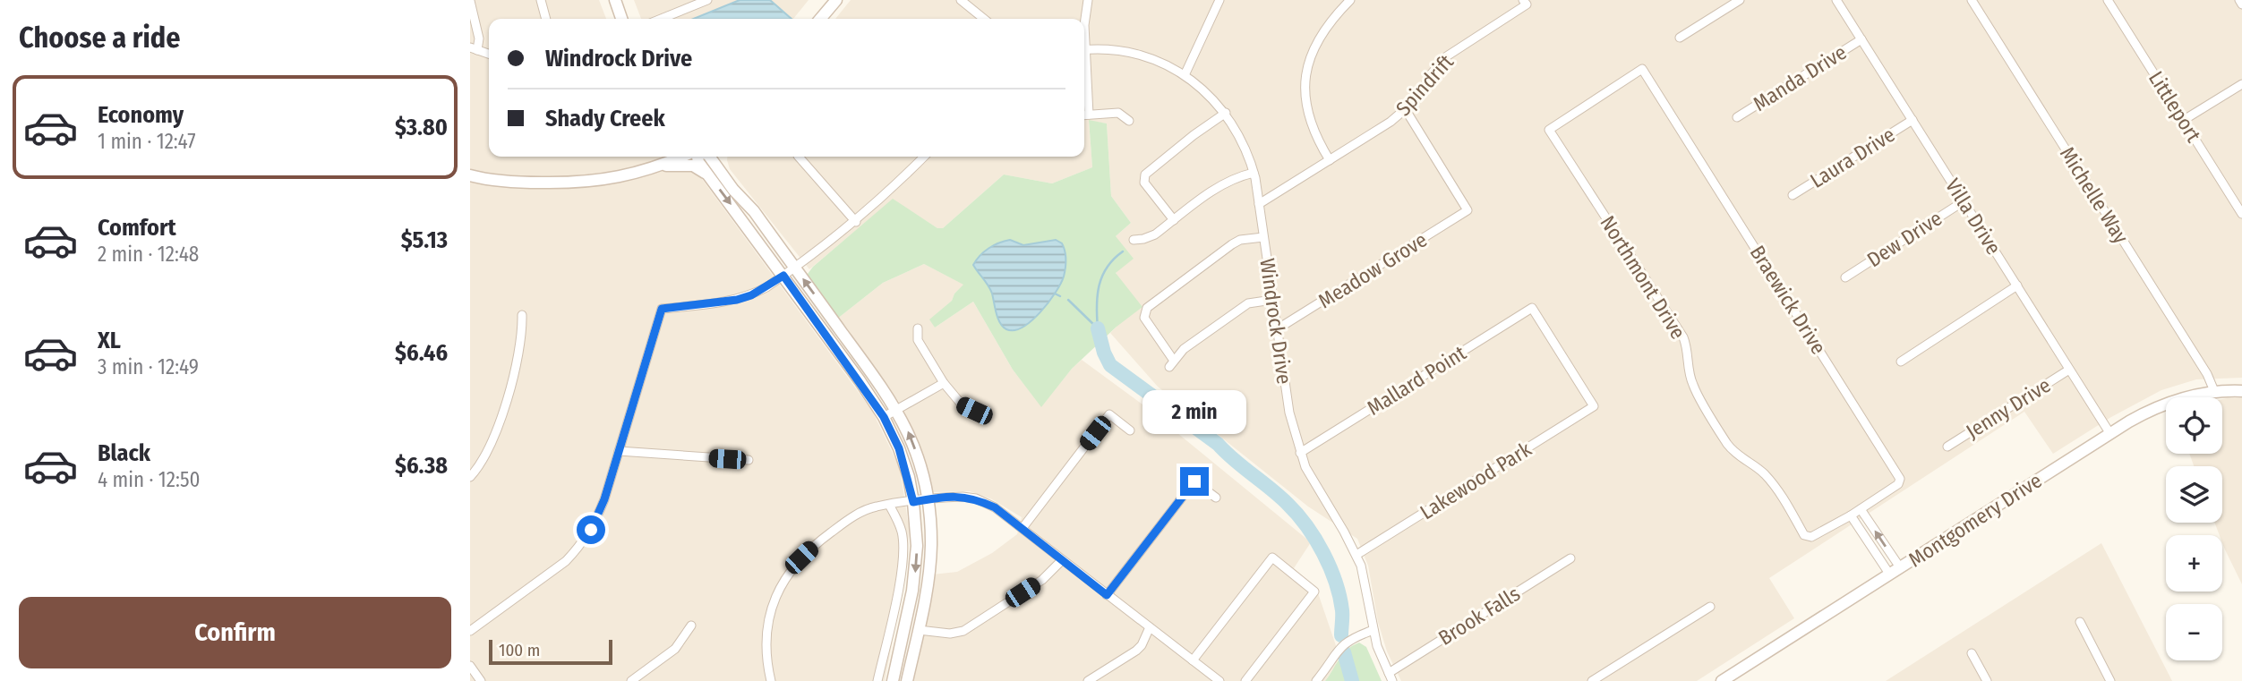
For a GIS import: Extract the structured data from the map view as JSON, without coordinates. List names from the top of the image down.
{
  "streets": {
    "main road": ["Montgomery Drive"],
    "street": [
      "Manda Drive",
      "Spindrift",
      "Littleport",
      "Laura Drive",
      "Michelle Way",
      "Villa Drive",
      "Dew Drive",
      "Meadow Grove",
      "Northmont Drive",
      "Braewick Drive",
      "Windrock Drive",
      "Mallard Point",
      "Jenny Drive",
      "Lakewood Park",
      "Brook Falls"
    ]
  },
  "crossings": [
    ["Manda Drive", "Villa Drive"],
    ["Spindrift", "Meadow Grove"],
    ["Spindrift", "Windrock Drive"],
    ["Laura Drive", "Villa Drive"],
    ["Michelle Way", "Montgomery Drive"],
    ["Villa Drive", "Dew Drive"],
    ["Villa Drive", "Jenny Drive"],
    ["Villa Drive", "Montgomery Drive"],
    ["Meadow Grove", "Windrock Drive"],
    ["Northmont Drive", "Braewick Drive"],
    ["Windrock Drive", "Mallard Point"],
    ["Windrock Drive", "Lakewood Park"],
    ["Windrock Drive", "Brook Falls"],
    ["Mallard Point", "Lakewood Park"]
  ],
  "scale_bar": "100 m",
  "page": {
    "heading": "Choose a ride",
    "banner": ["Windrock Drive", "Shady Creek"],
    "list": [
      {
        "name": "Economy",
        "note": "1 min · 12:47",
        "value": "$3.80"
      },
      {
        "name": "Comfort",
        "note": "2 min · 12:48",
        "value": "$5.13"
      },
      {
        "name": "XL",
        "note": "3 min · 12:49",
        "value": "$6.46"
      },
      {
        "name": "Black",
        "note": "4 min · 12:50",
        "value": "$6.38"
      }
    ],
    "bubble": "2 min",
    "map_buttons": ["+", "−"],
    "buttons": "Confirm",
    "scale": "100 m"
  }
}
